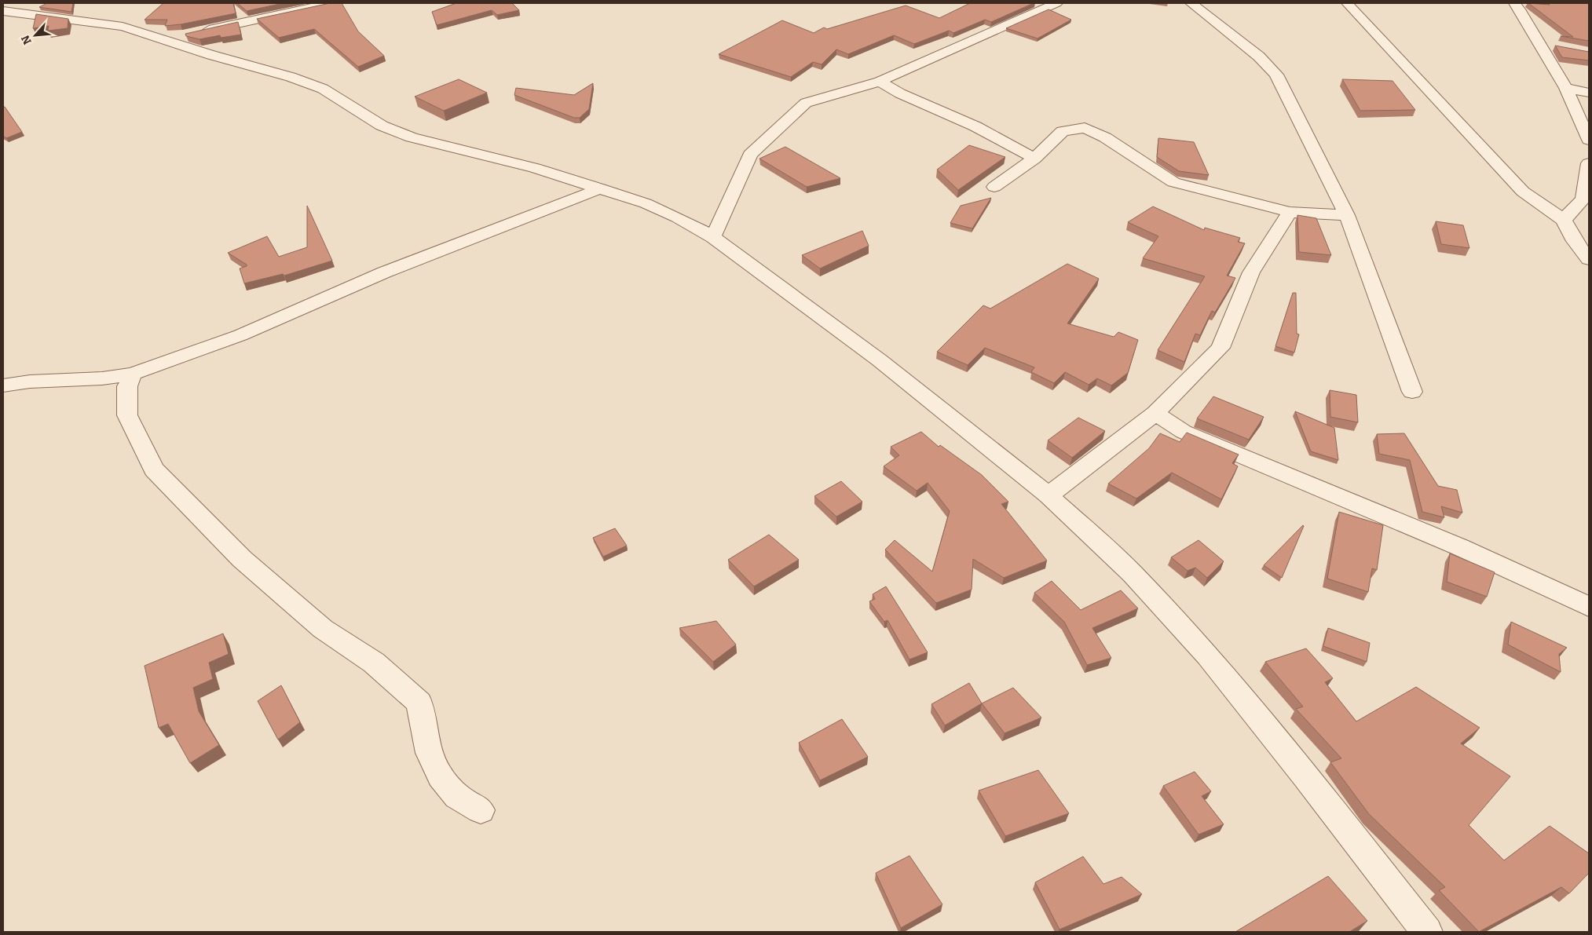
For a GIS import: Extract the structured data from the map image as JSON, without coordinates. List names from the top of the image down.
{
  "north": "bottom left"
}
